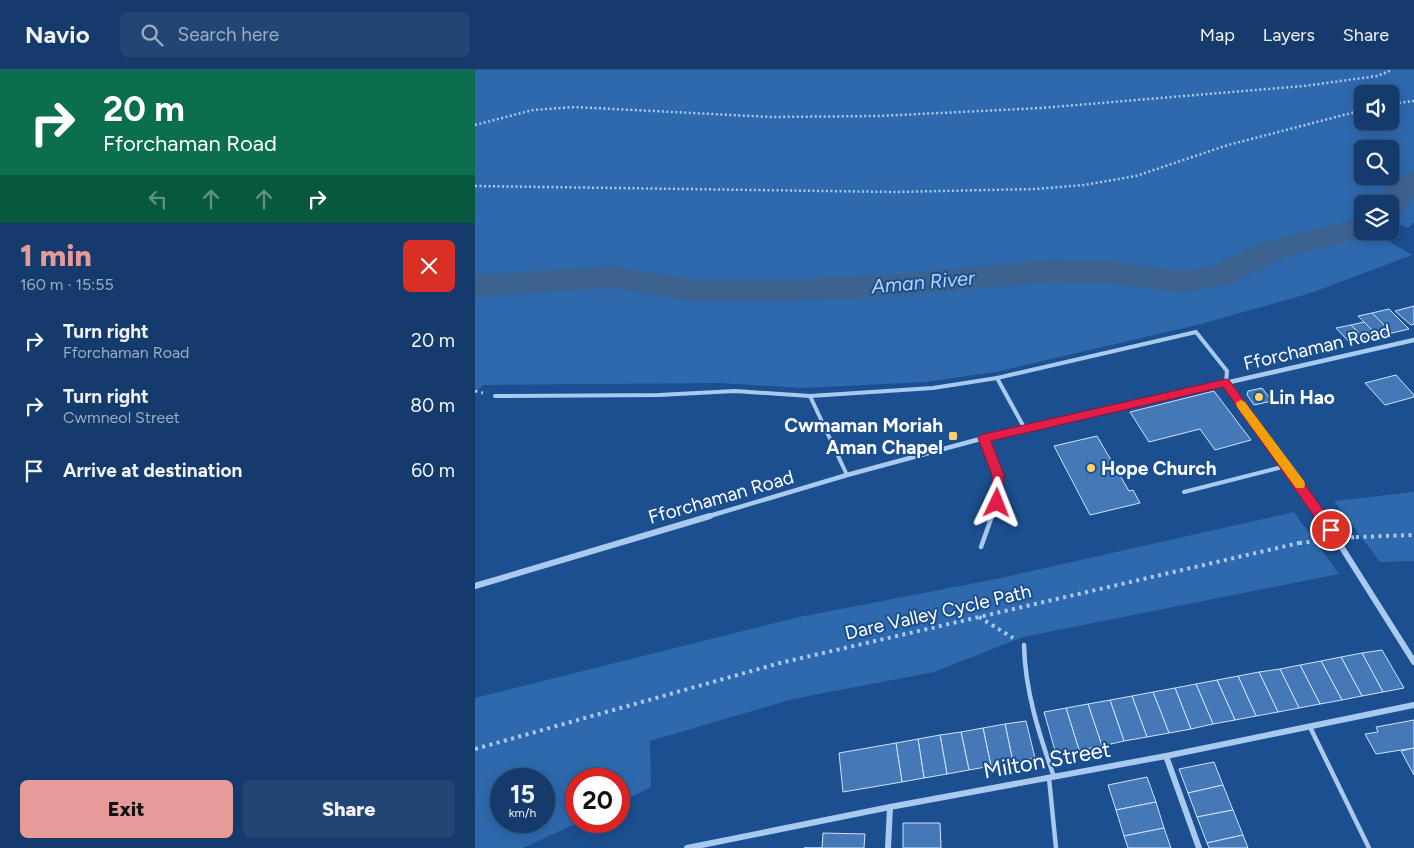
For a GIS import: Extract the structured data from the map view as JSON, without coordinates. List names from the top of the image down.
{
  "streets": {
    "street": ["Fforchaman Road", "Milton Street"],
    "path": ["Dare Valley Cycle Path"]
  },
  "water": ["Aman River"],
  "places": {
    "other": ["Lin Hao", "Hope Church"],
    "transit": ["Cwmaman Moriah Aman Chapel"]
  },
  "page": {
    "header": "Navio",
    "search": "Search here",
    "nav": ["Map", "Layers", "Share"],
    "turn": ["20 m", "Fforchaman Road"],
    "heading": ["1 min", "160 m · 15:55"],
    "list": [
      {
        "name": "Turn right",
        "note": "Fforchaman Road",
        "value": "20 m"
      },
      {
        "name": "Turn right",
        "note": "Cwmneol Street",
        "value": "80 m"
      },
      {
        "name": "Arrive at destination",
        "value": "60 m"
      }
    ],
    "speed": "15 km/h",
    "limit": "20",
    "buttons": ["Exit", "Share"]
  }
}
